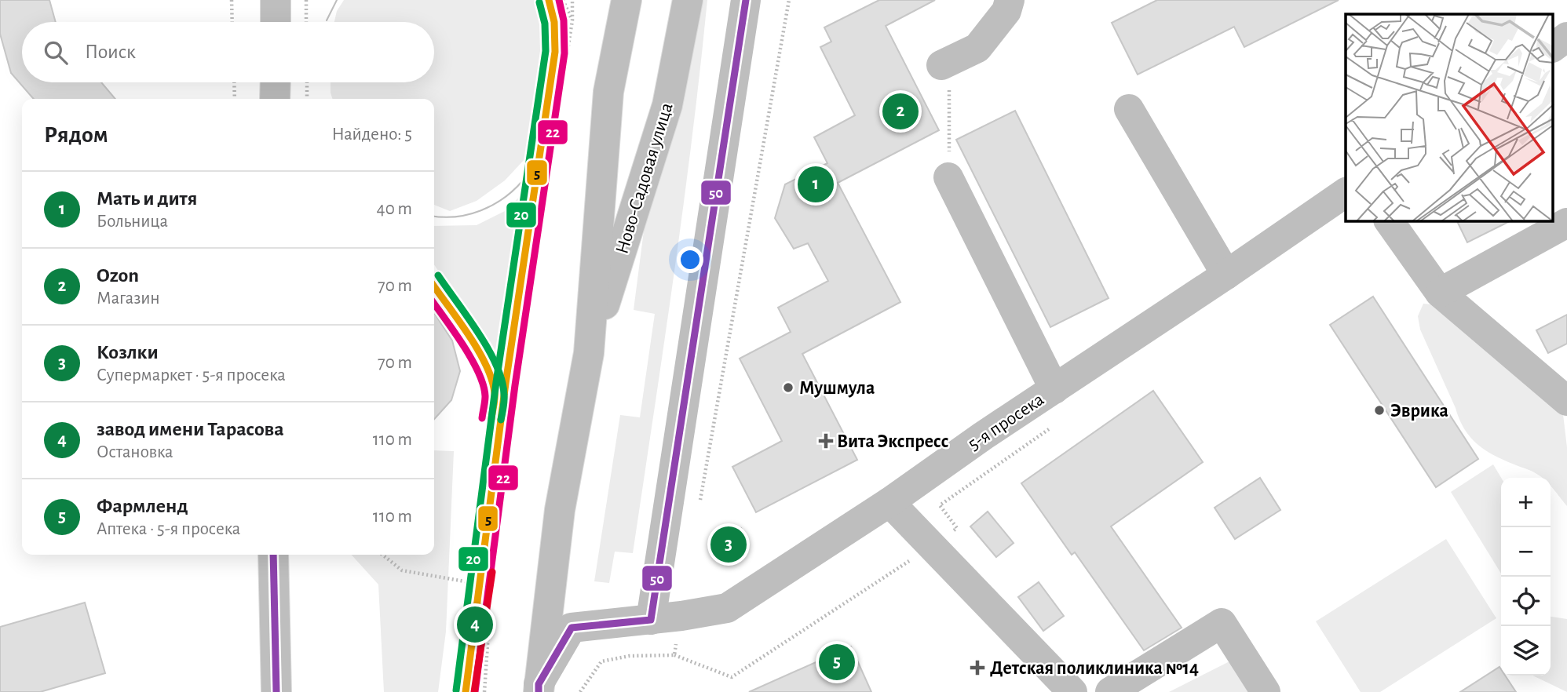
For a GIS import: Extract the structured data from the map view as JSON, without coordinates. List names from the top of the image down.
{
  "streets": {
    "street": ["Ново-Садовая улица", "5-я просека"]
  },
  "crossings": [
    ["Ново-Садовая улица", "5-я просека"]
  ],
  "places": {
    "other": ["Мушмула", "Эврика"],
    "health": ["Вита Экспресс", "Детская поликлиника №14"]
  },
  "lines": [
    "tram line 5",
    "transit line 22",
    "transit line 50",
    "transit line 20"
  ],
  "page": {
    "search": "Поиск",
    "pins": [
      "2",
      "1",
      "3",
      "4",
      "5"
    ],
    "heading": ["Рядом", "Найдено: 5"],
    "list": [
      {
        "mark": "1",
        "name": "Мать и дитя",
        "note": "Больница",
        "value": "40 m"
      },
      {
        "mark": "2",
        "name": "Ozon",
        "note": "Магазин",
        "value": "70 m"
      },
      {
        "mark": "3",
        "name": "Козлки",
        "note": "Супермаркет · 5-я просека",
        "value": "70 m"
      },
      {
        "mark": "4",
        "name": "завод имени Тарасова",
        "note": "Остановка",
        "value": "110 m"
      },
      {
        "mark": "5",
        "name": "Фармленд",
        "note": "Аптека · 5-я просека",
        "value": "110 m"
      }
    ],
    "map_buttons": ["+", "−"]
  }
}
